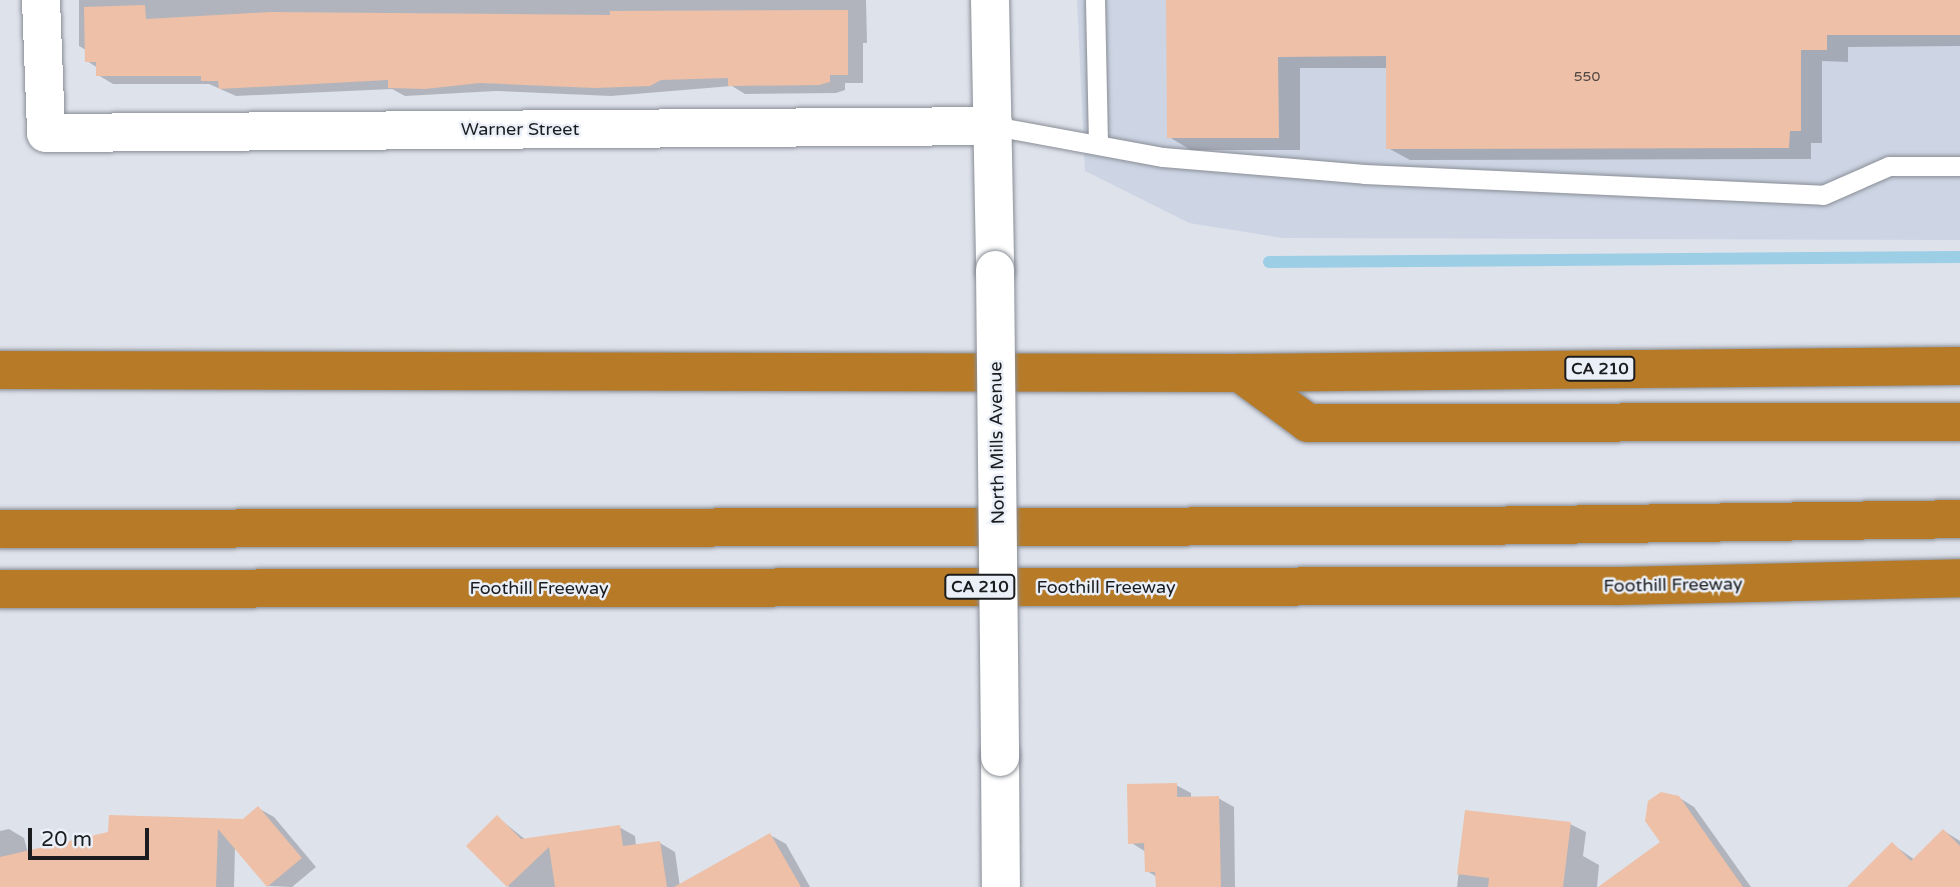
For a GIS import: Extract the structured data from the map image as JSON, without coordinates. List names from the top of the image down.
{
  "streets": {
    "highway": ["CA 210", "Foothill Freeway"],
    "street": ["Warner Street", "North Mills Avenue"]
  },
  "crossings": [
    ["Warner Street", "North Mills Avenue"]
  ],
  "house_numbers": ["550"],
  "scale_bar": "20 m"
}
